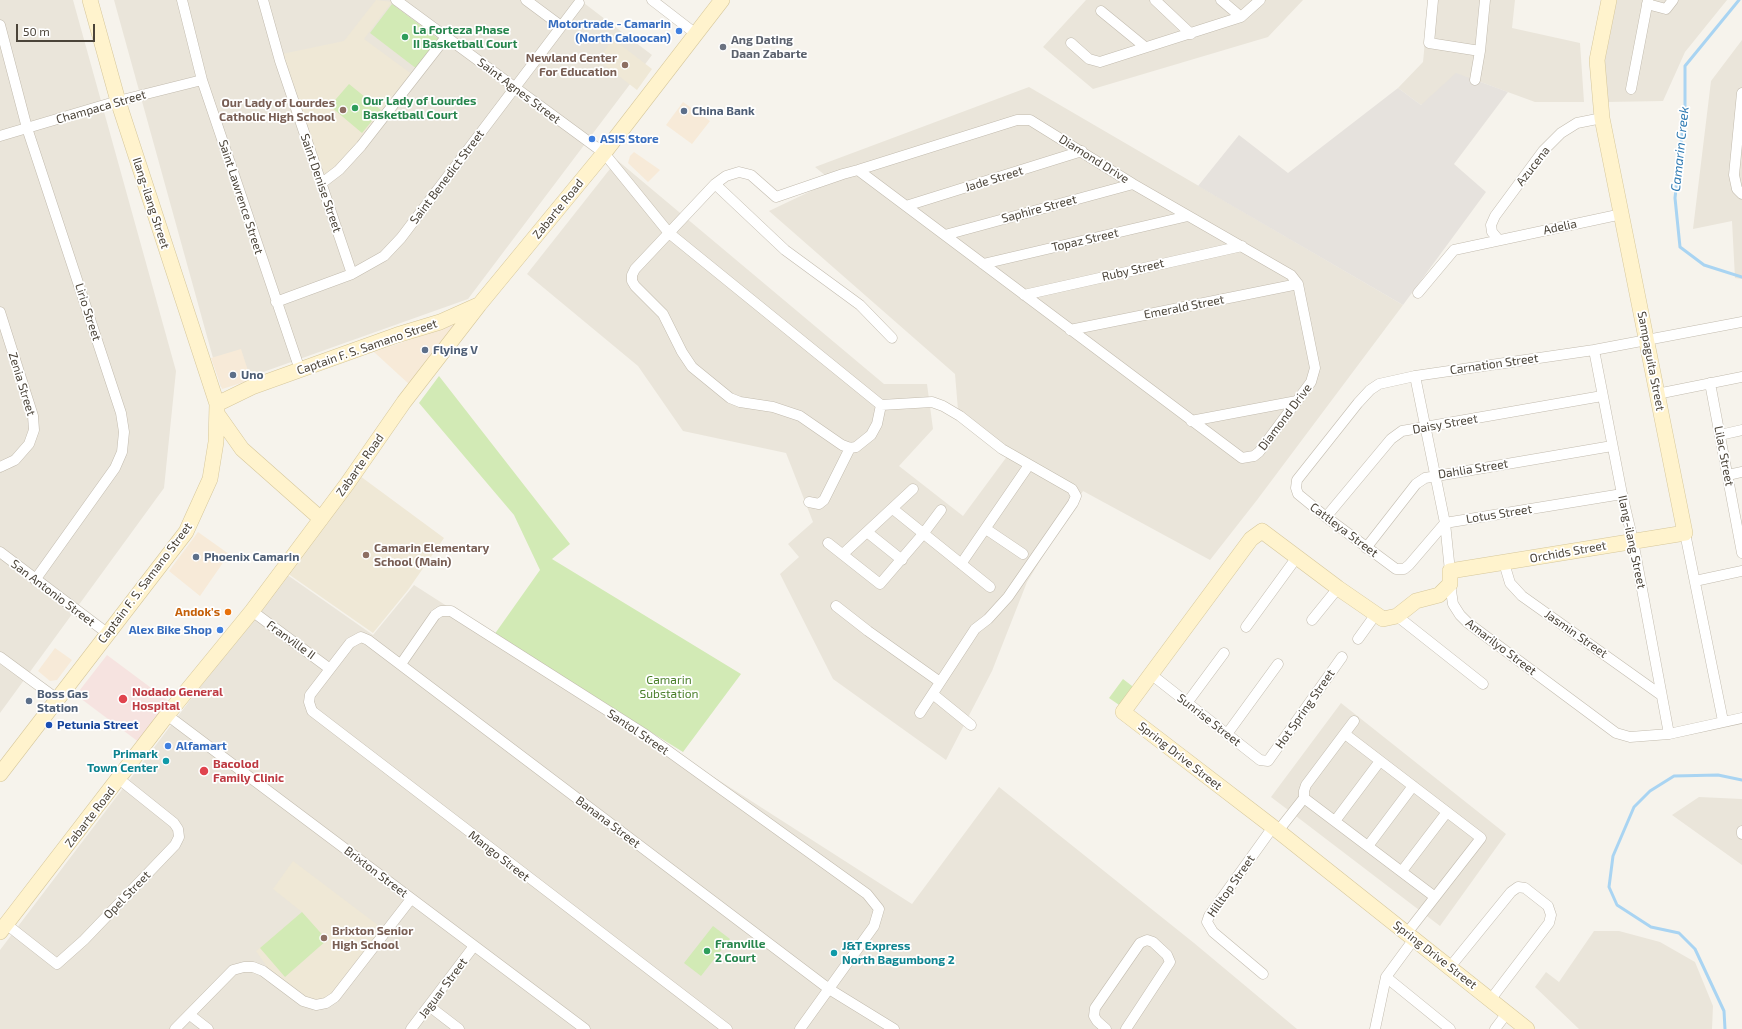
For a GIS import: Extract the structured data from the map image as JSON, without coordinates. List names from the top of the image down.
{
  "streets": {
    "main road": [
      "Ilang-ilang Street",
      "Zabarte Road",
      "Captain F. S. Samano Street",
      "Sampaguita Street",
      "Orchids Street",
      "Spring Drive Street"
    ],
    "street": [
      "Saint Agnes Street",
      "Champaca Street",
      "Diamond Drive",
      "Azucena",
      "Saint Benedict Street",
      "Jade Street",
      "Saint Denise Street",
      "Saint Lawrence Street",
      "Saphire Street",
      "Adelia",
      "Topaz Street",
      "Ruby Street",
      "Emerald Street",
      "Lirio Street",
      "Carnation Street",
      "Zenia Street",
      "Daisy Street",
      "Lilac Street",
      "Dahlia Street",
      "Lotus Street",
      "Cattleya Street",
      "San Antonio Street",
      "Jasmin Street",
      "Franville II",
      "Amarilyo Street",
      "Hot Spring Street",
      "Sunrise Street",
      "Santol Street",
      "Banana Street",
      "Mango Street",
      "Brixton Street",
      "Hilltop Street",
      "Opel Street",
      "Jaguar Street"
    ]
  },
  "crossings": [
    ["Saint Agnes Street", "Saint Benedict Street"],
    ["Saint Agnes Street", "Zabarte Road"],
    ["Champaca Street", "Saint Lawrence Street"],
    ["Champaca Street", "Ilang-ilang Street"],
    ["Champaca Street", "Lirio Street"],
    ["Diamond Drive", "Jade Street"],
    ["Diamond Drive", "Saphire Street"],
    ["Diamond Drive", "Topaz Street"],
    ["Diamond Drive", "Ruby Street"],
    ["Diamond Drive", "Emerald Street"],
    ["Azucena", "Adelia"],
    ["Azucena", "Sampaguita Street"],
    ["Saint Benedict Street", "Saint Denise Street"],
    ["Saint Benedict Street", "Saint Lawrence Street"],
    ["Saint Lawrence Street", "Captain F. S. Samano Street"],
    ["Ilang-ilang Street", "Captain F. S. Samano Street"],
    ["Ilang-ilang Street", "Carnation Street"],
    ["Ilang-ilang Street", "Daisy Street"],
    ["Ilang-ilang Street", "Dahlia Street"],
    ["Ilang-ilang Street", "Lotus Street"],
    ["Ilang-ilang Street", "Orchids Street"],
    ["Ilang-ilang Street", "Jasmin Street"],
    ["Ilang-ilang Street", "Amarilyo Street"],
    ["Zabarte Road", "Captain F. S. Samano Street"],
    ["Zabarte Road", "Franville II"],
    ["Zabarte Road", "Brixton Street"],
    ["Zabarte Road", "Opel Street"],
    ["Adelia", "Sampaguita Street"],
    ["Lirio Street", "San Antonio Street"],
    ["Captain F. S. Samano Street", "San Antonio Street"],
    ["Sampaguita Street", "Carnation Street"],
    ["Sampaguita Street", "Orchids Street"],
    ["Sampaguita Street", "Amarilyo Street"],
    ["Carnation Street", "Cattleya Street"],
    ["Carnation Street", "Amarilyo Street"],
    ["Daisy Street", "Cattleya Street"],
    ["Daisy Street", "Amarilyo Street"],
    ["Dahlia Street", "Cattleya Street"],
    ["Dahlia Street", "Amarilyo Street"],
    ["Lotus Street", "Cattleya Street"],
    ["Lotus Street", "Amarilyo Street"],
    ["Cattleya Street", "Amarilyo Street"],
    ["Orchids Street", "Jasmin Street"],
    ["Orchids Street", "Amarilyo Street"],
    ["Franville II", "Banana Street"],
    ["Franville II", "Mango Street"],
    ["Hot Spring Street", "Sunrise Street"],
    ["Sunrise Street", "Spring Drive Street"],
    ["Santol Street", "Banana Street"],
    ["Spring Drive Street", "Hilltop Street"],
    ["Banana Street", "Mango Street"],
    ["Brixton Street", "Jaguar Street"]
  ],
  "water": ["Camarin Creek"],
  "parks": ["Camarin Substation"],
  "places": [
    "Motortrade - Camarin (North Caloocan)",
    "La Forteza Phase II Basketball Court",
    "Ang Dating Daan Zabarte",
    "Newland Center For Education",
    "Our Lady of Lourdes Basketball Court",
    "Our Lady of Lourdes Catholic High School",
    "China Bank",
    "ASIS Store",
    "Flying V",
    "Uno",
    "Camarin Elementary School (Main)",
    "Phoenix Camarin",
    "Andok's",
    "Alex Bike Shop",
    "Nodado General Hospital",
    "Boss Gas Station",
    "Petunia Street",
    "Alfamart",
    "Primark Town Center",
    "Bacolod Family Clinic",
    "Brixton Senior High School",
    "Franville 2 Court",
    "J&T Express North Bagumbong 2"
  ],
  "scale_bar": "50 m"
}
